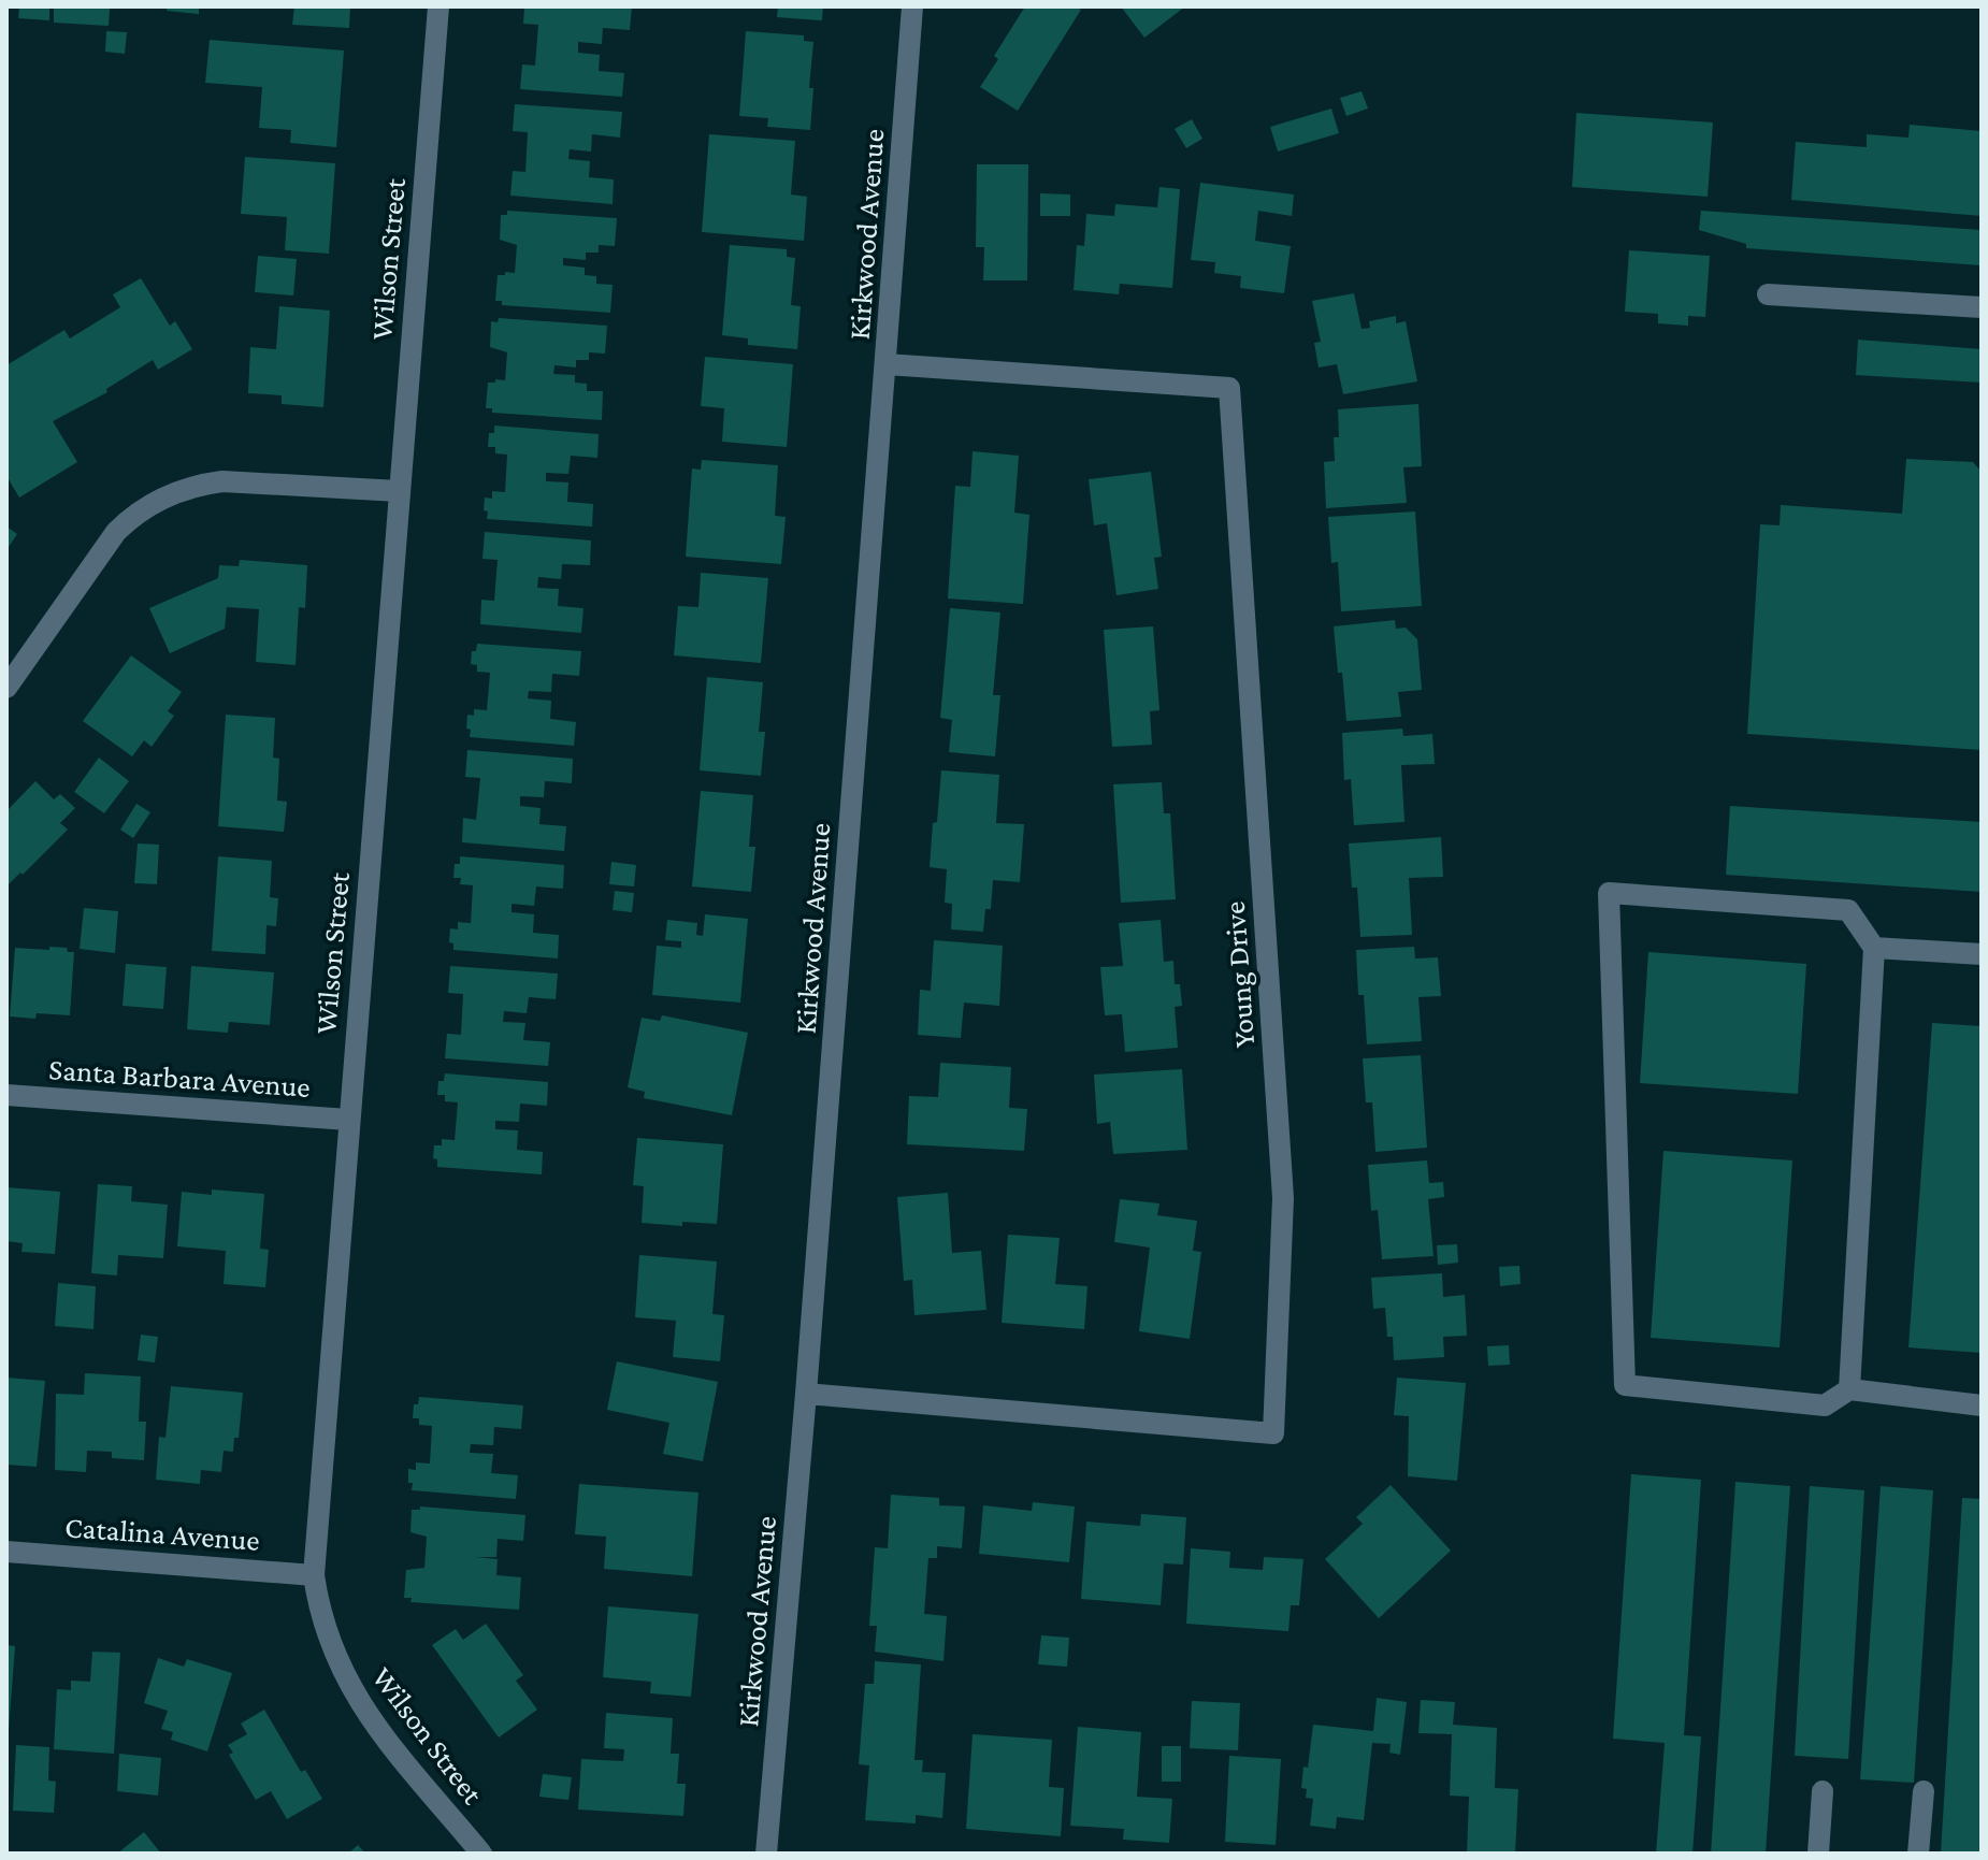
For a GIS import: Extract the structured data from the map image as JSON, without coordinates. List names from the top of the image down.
{
  "streets": {
    "street": [
      "Kirkwood Avenue",
      "Wilson Street",
      "Young Drive",
      "Santa Barbara Avenue",
      "Catalina Avenue"
    ]
  },
  "crossings": [
    ["Kirkwood Avenue", "Young Drive"],
    ["Wilson Street", "Santa Barbara Avenue"],
    ["Wilson Street", "Catalina Avenue"]
  ]
}
